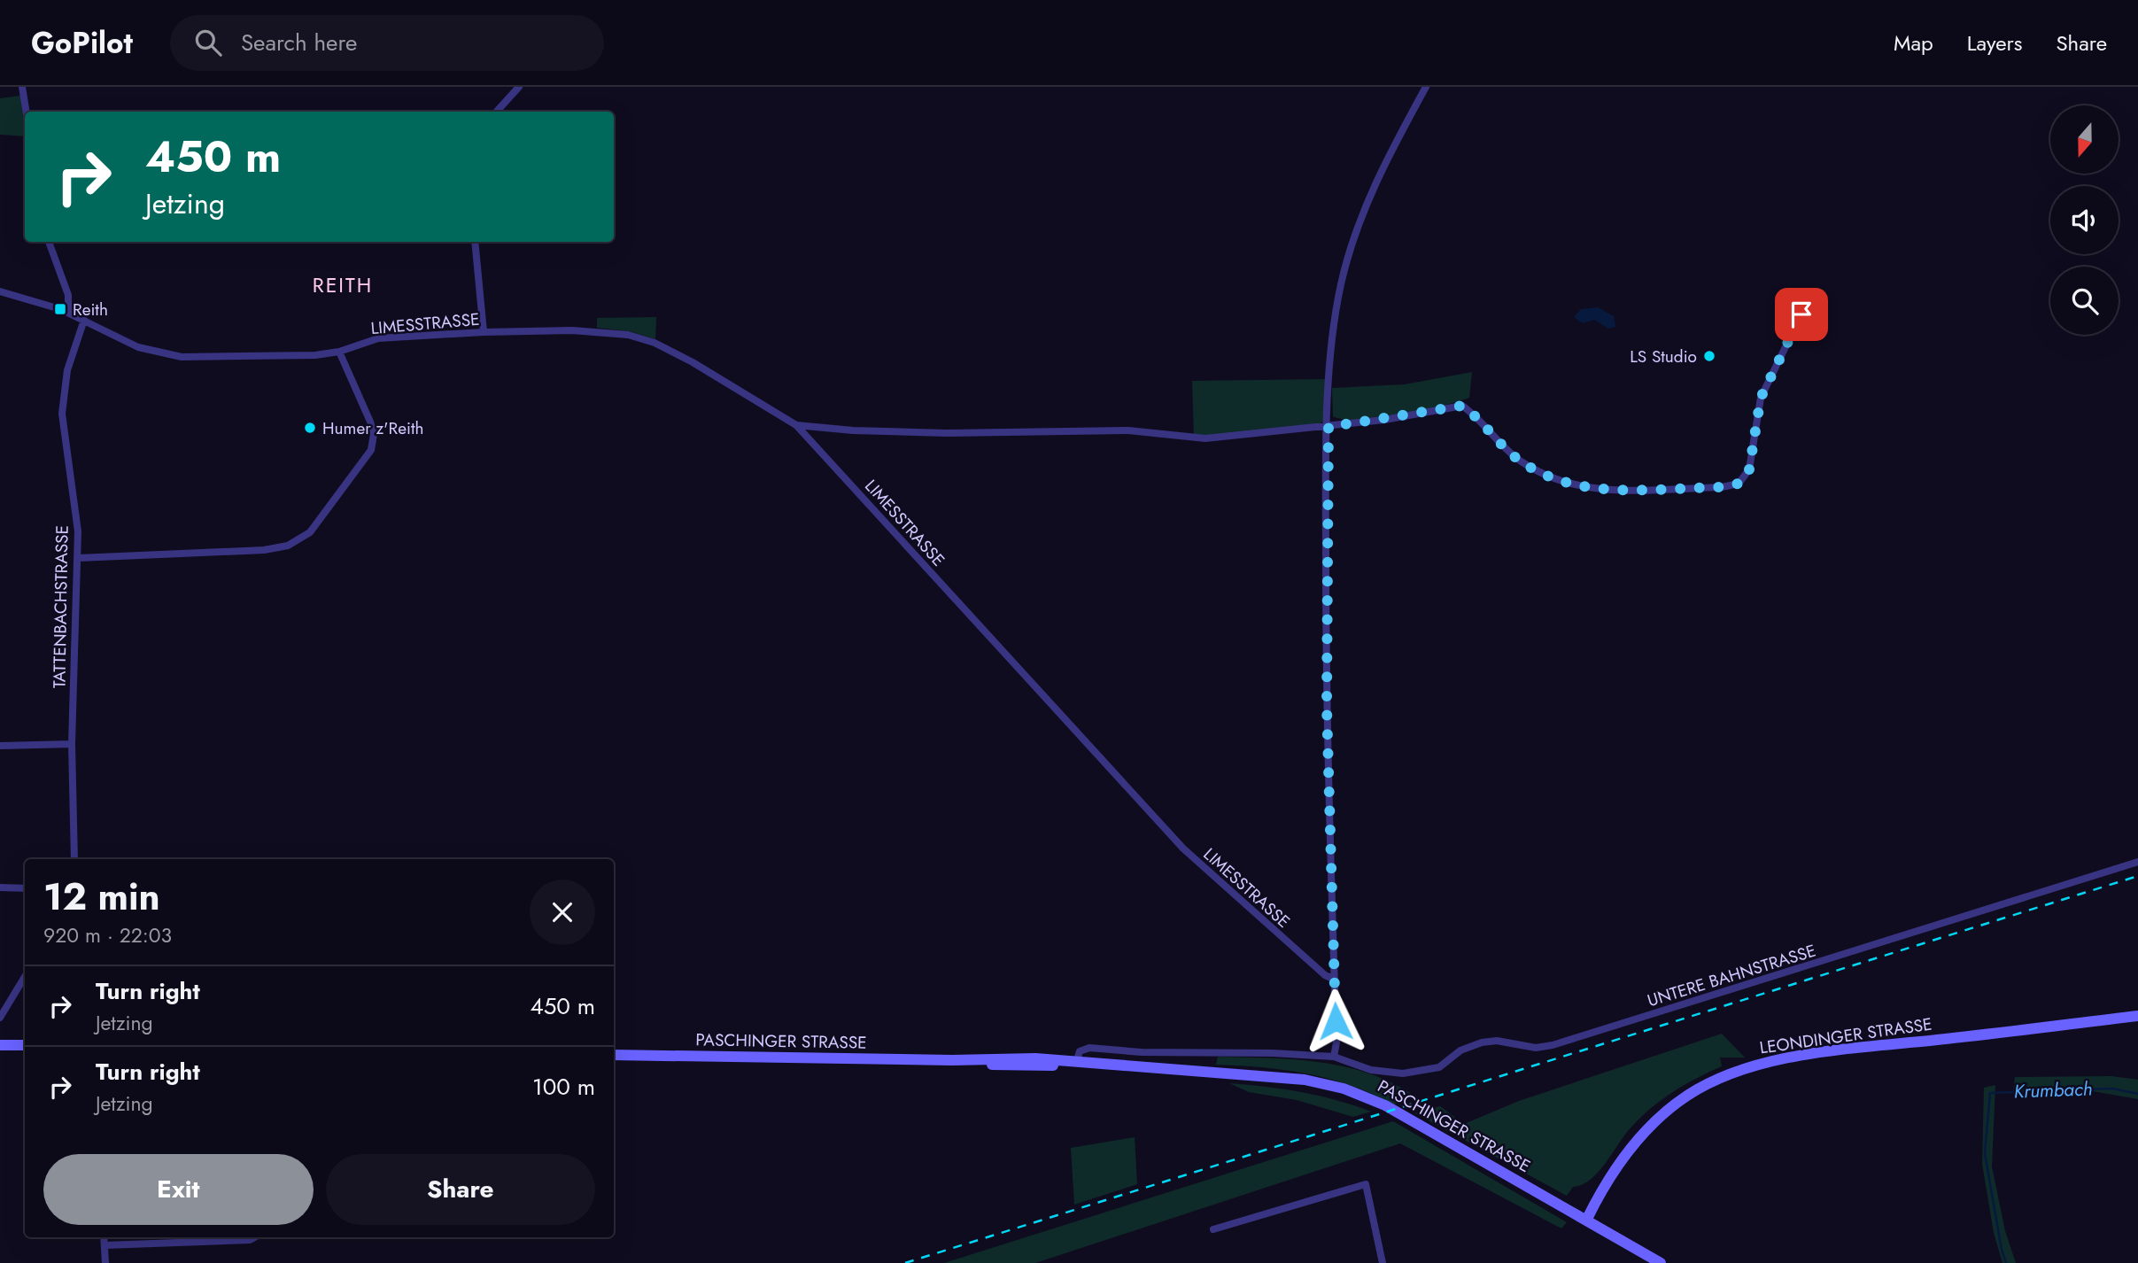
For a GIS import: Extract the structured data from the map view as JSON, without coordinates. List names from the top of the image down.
{
  "streets": {
    "street": [
      "LIMESSTRASSE",
      "TATTENBACHSTRASSE",
      "UNTERE BAHNSTRASSE",
      "LEONDINGER STRASSE",
      "PASCHINGER STRASSE"
    ]
  },
  "crossings": [
    ["LIMESSTRASSE", "TATTENBACHSTRASSE"],
    ["UNTERE BAHNSTRASSE", "PASCHINGER STRASSE"],
    ["LEONDINGER STRASSE", "PASCHINGER STRASSE"]
  ],
  "districts": ["REITH"],
  "water": ["Krumbach"],
  "places": {
    "transit": ["Reith"],
    "other": ["LS Studio", "Humer z'Reith"]
  },
  "north": "bottom",
  "page": {
    "header": "GoPilot",
    "search": "Search here",
    "nav": ["Map", "Layers", "Share"],
    "turn": ["450 m", "Jetzing"],
    "heading": ["12 min", "920 m · 22:03"],
    "list": [
      {
        "name": "Turn right",
        "note": "Jetzing",
        "value": "450 m"
      },
      {
        "name": "Turn right",
        "note": "Jetzing",
        "value": "100 m"
      }
    ],
    "buttons": ["Exit", "Share"]
  }
}
